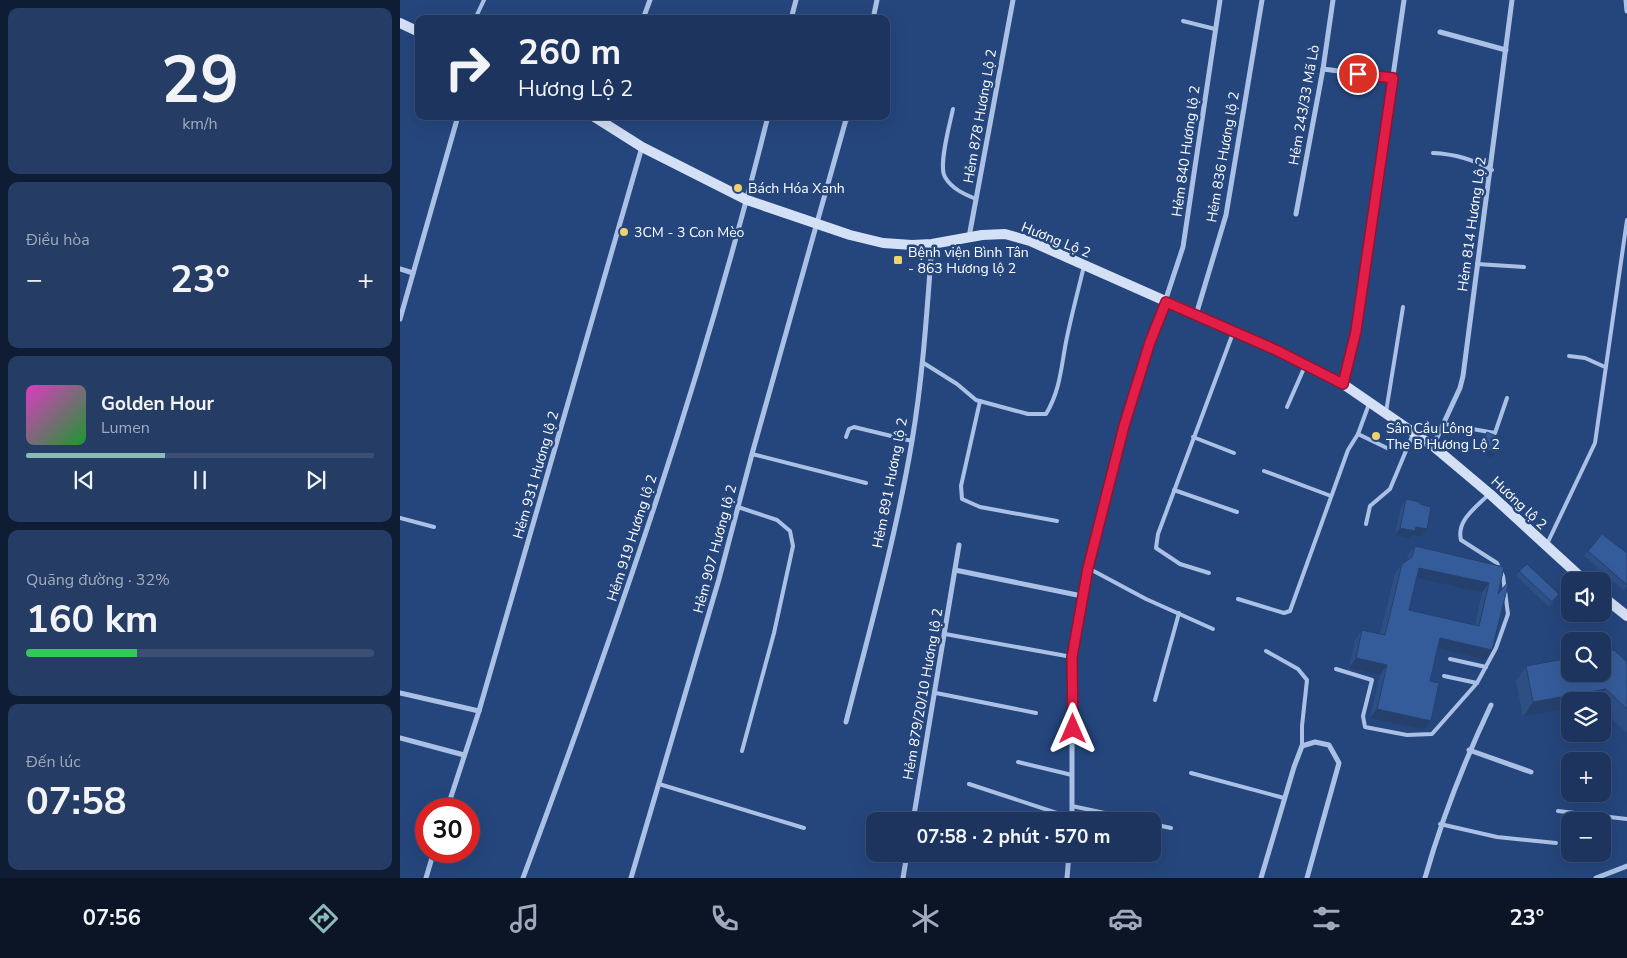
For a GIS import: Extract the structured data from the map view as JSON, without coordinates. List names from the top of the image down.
{
  "streets": {
    "main road": ["Hương Lộ 2", "Hương lộ 2"],
    "street": [
      "Hẻm 243/33 Mã Lò",
      "Hẻm 878 Hương Lộ 2",
      "Hẻm 840 Hương lộ 2",
      "Hẻm 836 Hương lộ 2",
      "Hẻm 814 Hương Lộ 2",
      "Hẻm 931 Hương lộ 2",
      "Hẻm 891 Hương lộ 2",
      "Hẻm 919 Hương lộ 2",
      "Hẻm 907 Hương lộ 2",
      "Hẻm 879/20/10 Hương lộ 2"
    ]
  },
  "crossings": [
    ["Hẻm 878 Hương Lộ 2", "Hương Lộ 2"],
    ["Hẻm 840 Hương lộ 2", "Hương Lộ 2"],
    ["Hẻm 836 Hương lộ 2", "Hương Lộ 2"],
    ["Hẻm 814 Hương Lộ 2", "Hương Lộ 2"],
    ["Hẻm 814 Hương Lộ 2", "Hương lộ 2"],
    ["Hương Lộ 2", "Hẻm 931 Hương lộ 2"],
    ["Hương Lộ 2", "Hẻm 891 Hương lộ 2"],
    ["Hương Lộ 2", "Hương lộ 2"],
    ["Hương Lộ 2", "Hẻm 919 Hương lộ 2"],
    ["Hương Lộ 2", "Hẻm 907 Hương lộ 2"]
  ],
  "places": {
    "other": ["Bách Hóa Xanh", "3CM - 3 Con Mèo", "Sân Cầu Lông The B Hương Lộ 2"],
    "transit": ["Bệnh viện Bình Tân - 863 Hương lộ 2"]
  },
  "page": {
    "tile": [
      ["29", "km/h"],
      "Điều hòa",
      ["Quãng đường · 32%", "160 km"],
      ["Đến lúc", "07:58"]
    ],
    "turn": ["260 m", "Hương Lộ 2"],
    "heat": ["−", "23°", "+"],
    "song": ["Golden Hour", "Lumen"],
    "map_buttons": ["+", "−"],
    "limit": "30",
    "trip": "07:58 · 2 phút · 570 m",
    "tabs": ["07:56", "23°"]
  }
}
